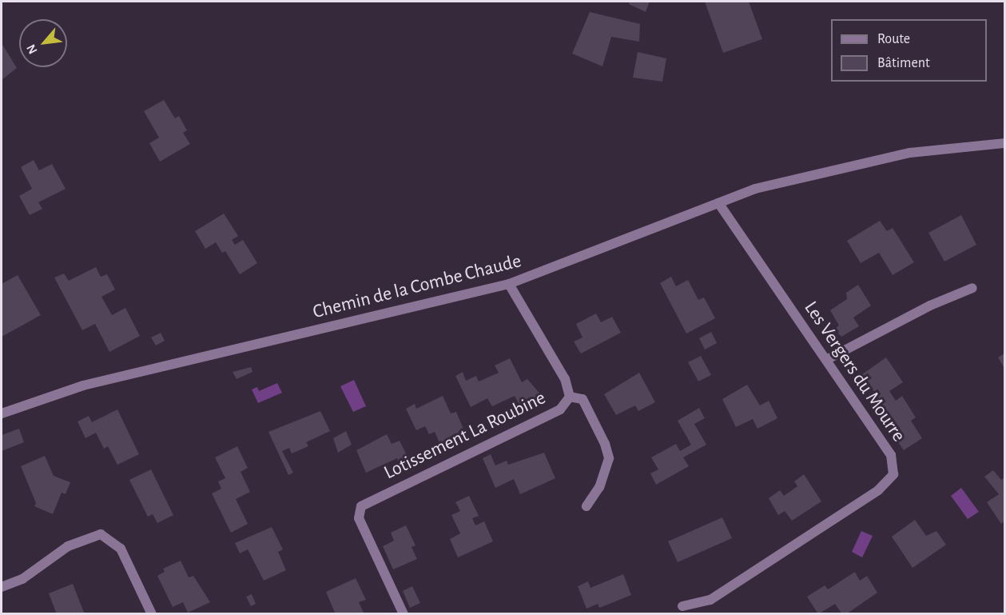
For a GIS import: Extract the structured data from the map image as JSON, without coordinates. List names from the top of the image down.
{
  "streets": {
    "street": ["Chemin de la Combe Chaude", "Les Vergers du Mourre", "Lotissement La Roubine"]
  },
  "crossings": [
    ["Chemin de la Combe Chaude", "Les Vergers du Mourre"],
    ["Chemin de la Combe Chaude", "Lotissement La Roubine"]
  ],
  "legend": ["Route", "Bâtiment"],
  "north": "bottom left"
}
